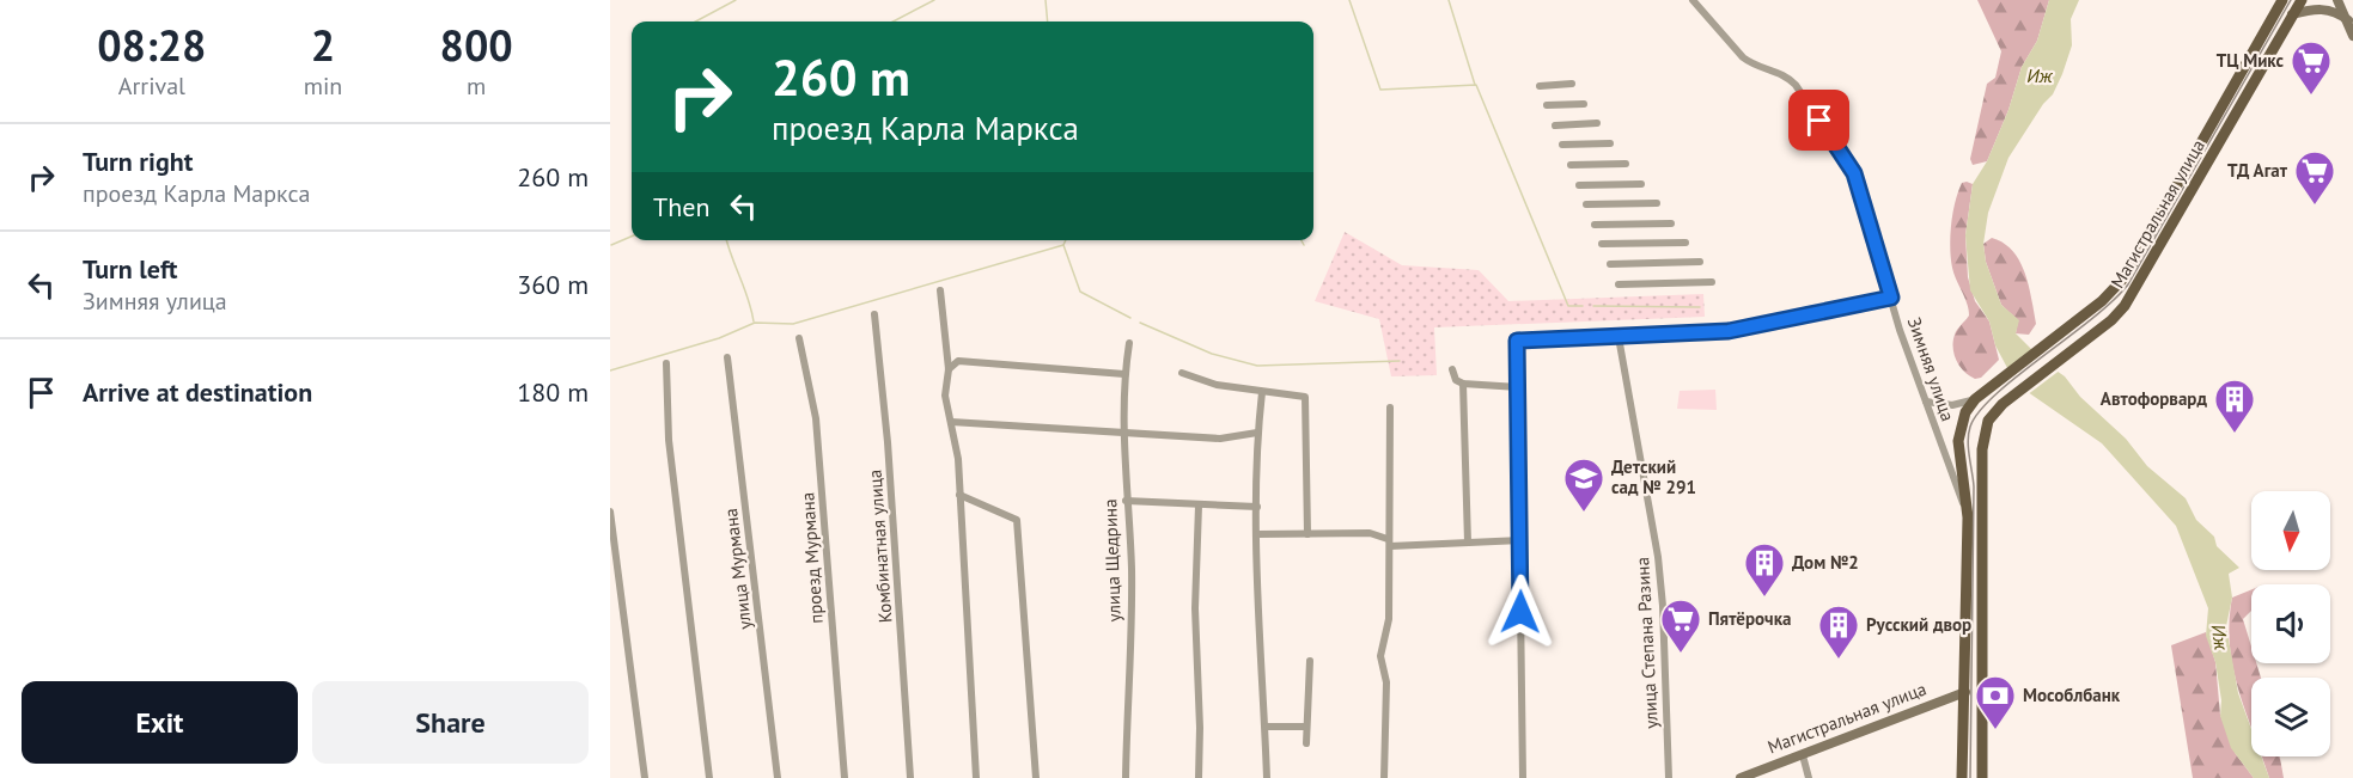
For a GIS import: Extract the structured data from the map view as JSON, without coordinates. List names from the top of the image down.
{
  "streets": {
    "main road": ["Магистральная улица"],
    "street": [
      "Зимняя улица",
      "Комбинатная улица",
      "проезд Мурмана",
      "улица Щедрина",
      "улица Мурмана",
      "улица Степана Разина"
    ]
  },
  "crossings": [
    ["Магистральная улица", "Зимняя улица"]
  ],
  "water": ["Иж"],
  "places": {
    "supermarket": ["ТЦ Микс", "ТД Агат", "Пятёрочка"],
    "building": ["Автофорвард", "Дом №2", "Русский двор"],
    "school or university": ["Детский сад № 291"],
    "bank": ["Мособлбанк"]
  },
  "north": "bottom",
  "page": {
    "eta": [
      "08:28",
      "Arrival",
      "2",
      "min",
      "800",
      "m"
    ],
    "turn": ["260 m", "проезд Карла Маркса"],
    "list": [
      {
        "name": "Turn right",
        "note": "проезд Карла Маркса",
        "value": "260 m"
      },
      {
        "name": "Turn left",
        "note": "Зимняя улица",
        "value": "360 m"
      },
      {
        "name": "Arrive at destination",
        "value": "180 m"
      }
    ],
    "then": "Then",
    "buttons": ["Exit", "Share"]
  }
}
